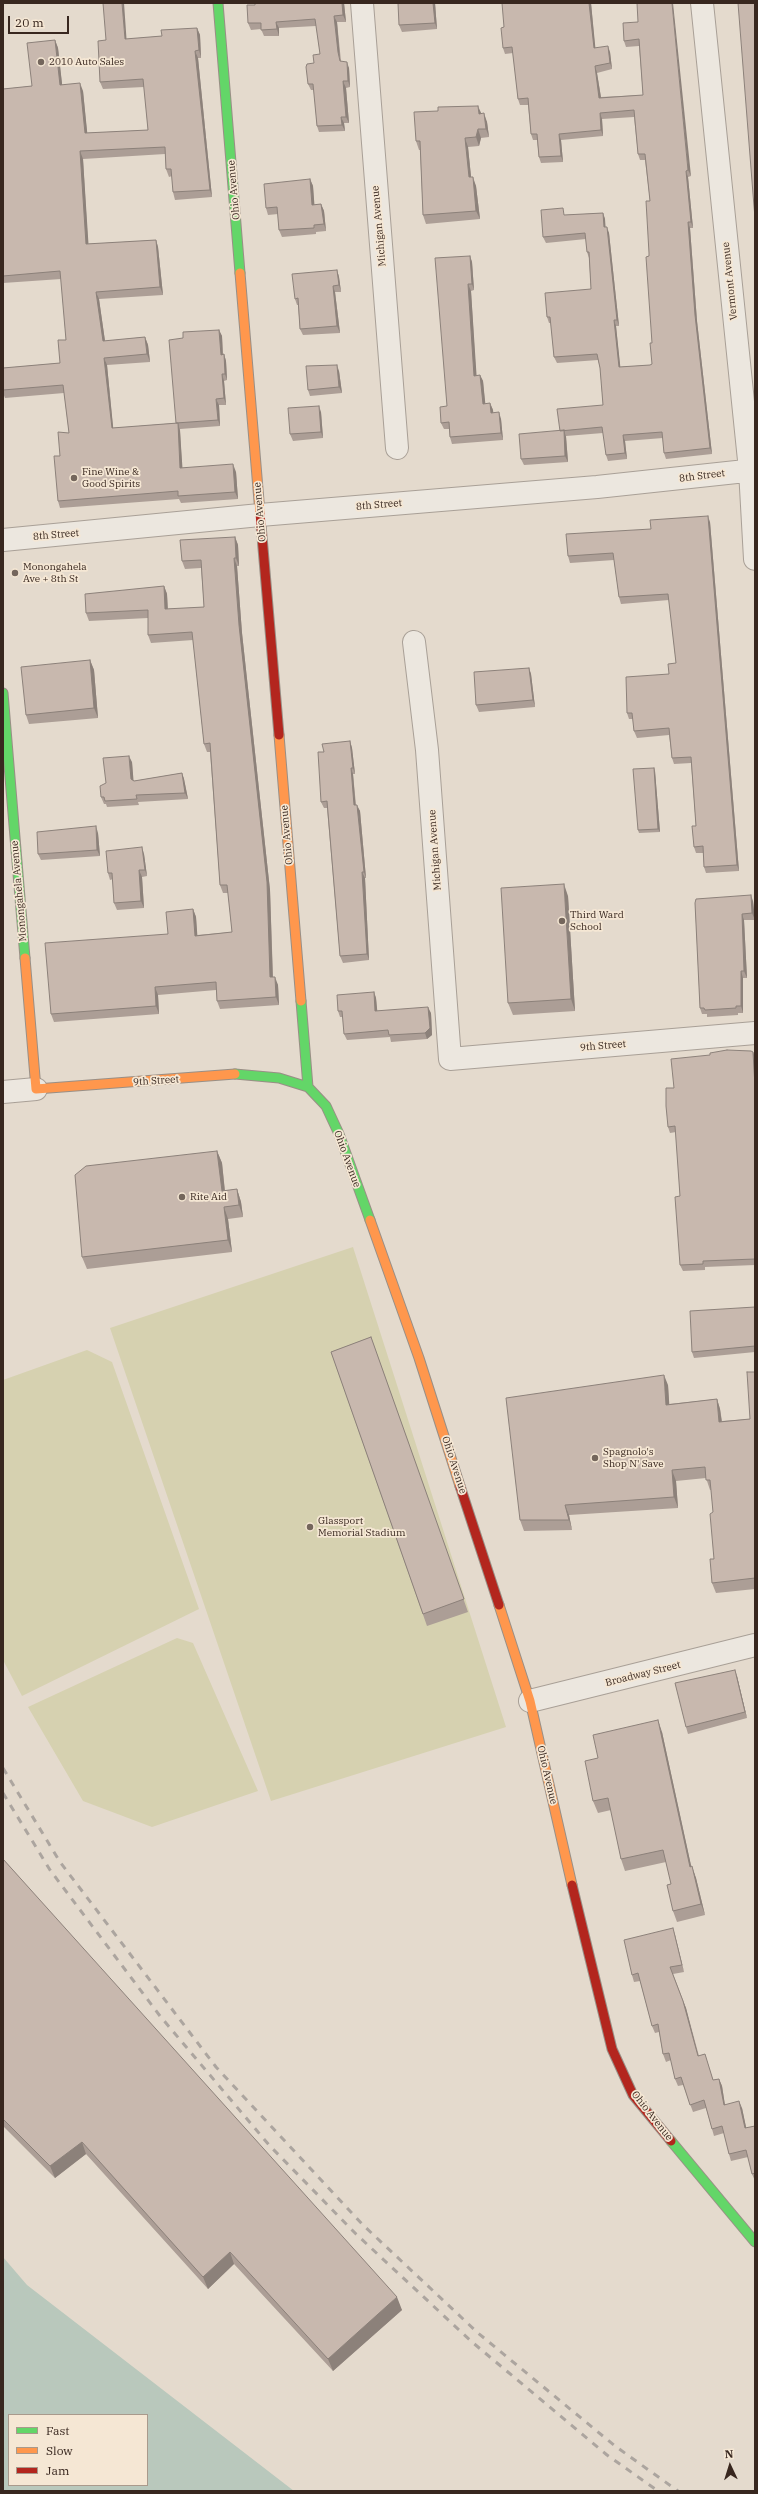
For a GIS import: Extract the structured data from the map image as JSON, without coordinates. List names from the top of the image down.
{
  "streets": {
    "main road": ["Ohio Avenue", "Monongahela Avenue", "9th Street"],
    "street": [
      "Michigan Avenue",
      "Vermont Avenue",
      "8th Street",
      "Broadway Street"
    ]
  },
  "crossings": [
    ["Ohio Avenue", "8th Street"],
    ["Ohio Avenue", "9th Street"],
    ["Ohio Avenue", "Broadway Street"],
    ["Michigan Avenue", "9th Street"],
    ["Vermont Avenue", "8th Street"],
    ["Monongahela Avenue", "9th Street"]
  ],
  "places": [
    "2010 Auto Sales",
    "Fine Wine & Good Spirits",
    "Monongahela Ave + 8th St",
    "Third Ward School",
    "Rite Aid",
    "Spagnolo's Shop N' Save",
    "Glassport Memorial Stadium"
  ],
  "legend": ["Fast", "Slow", "Jam"],
  "scale_bar": "20 m",
  "north": "top"
}
